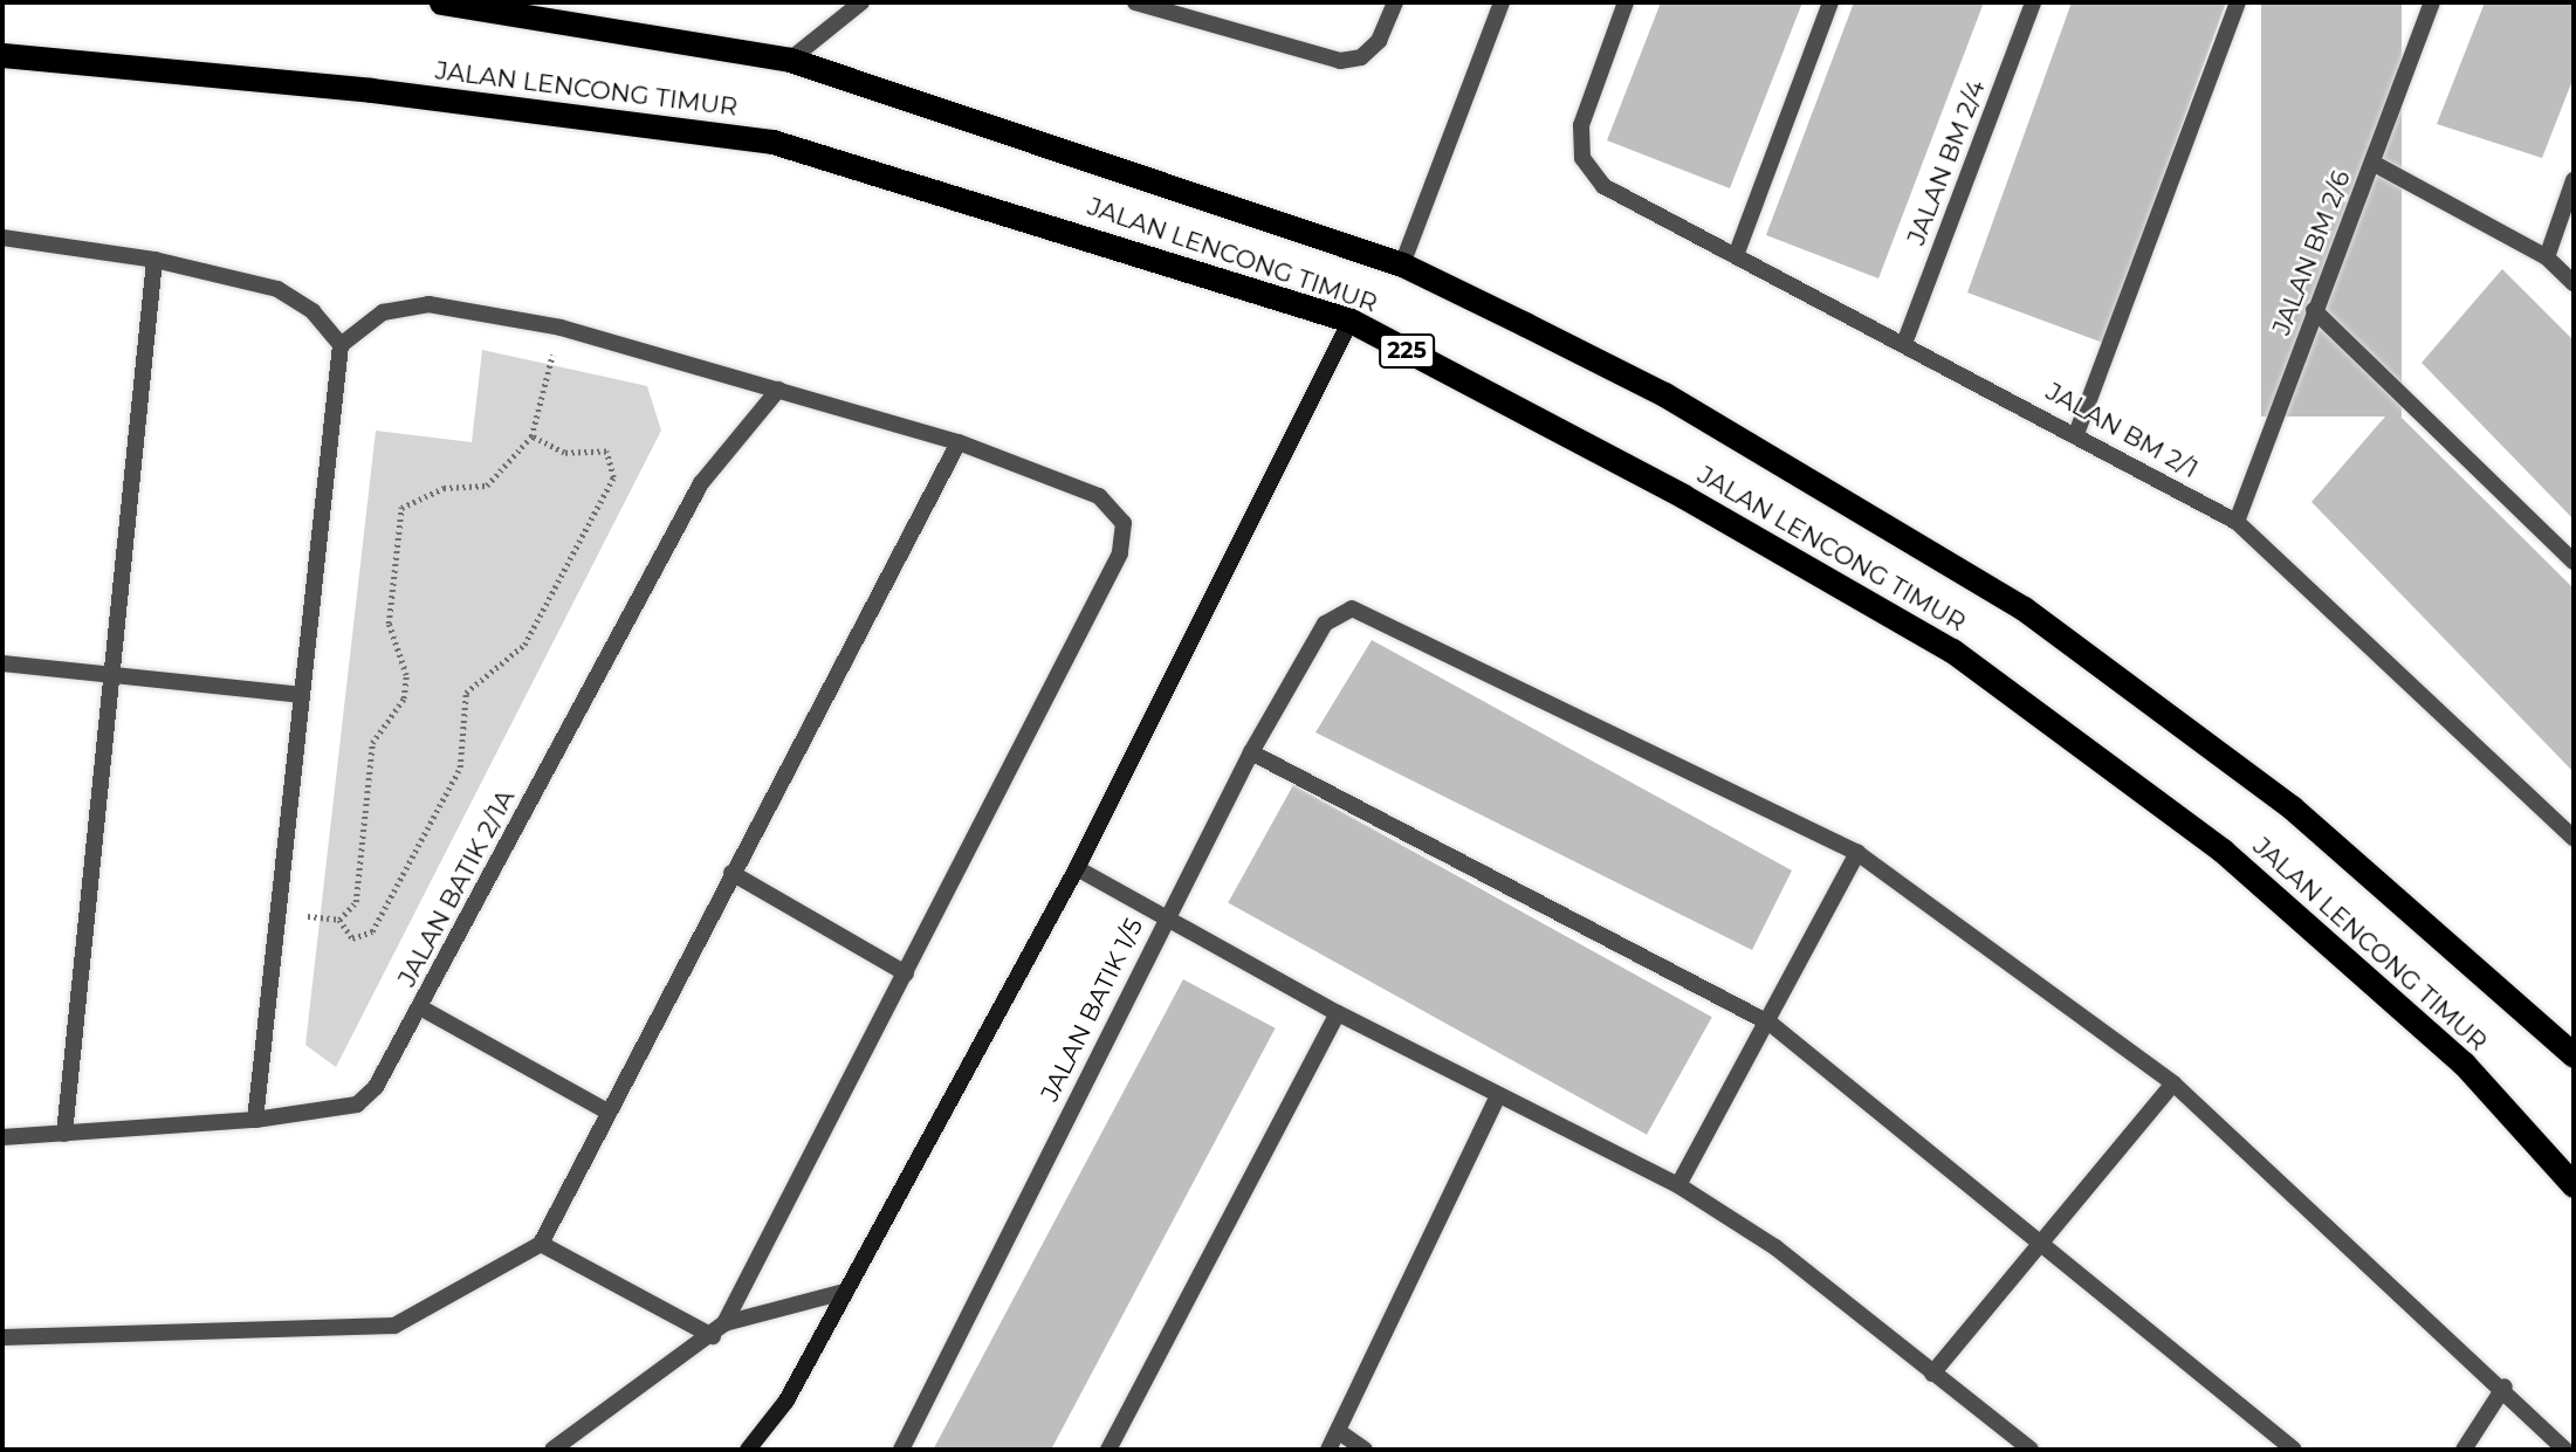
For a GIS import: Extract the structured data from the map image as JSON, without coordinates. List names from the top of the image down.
{
  "streets": {
    "highway": ["JALAN LENCONG TIMUR", "225"],
    "street": [
      "JALAN BM 2/4",
      "JALAN BM 2/6",
      "JALAN BM 2/1",
      "JALAN BATIK 2/1A",
      "JALAN BATIK 1/5"
    ]
  },
  "crossings": [
    ["JALAN BM 2/4", "JALAN BM 2/1"],
    ["JALAN BM 2/6", "JALAN BM 2/1"]
  ]
}
